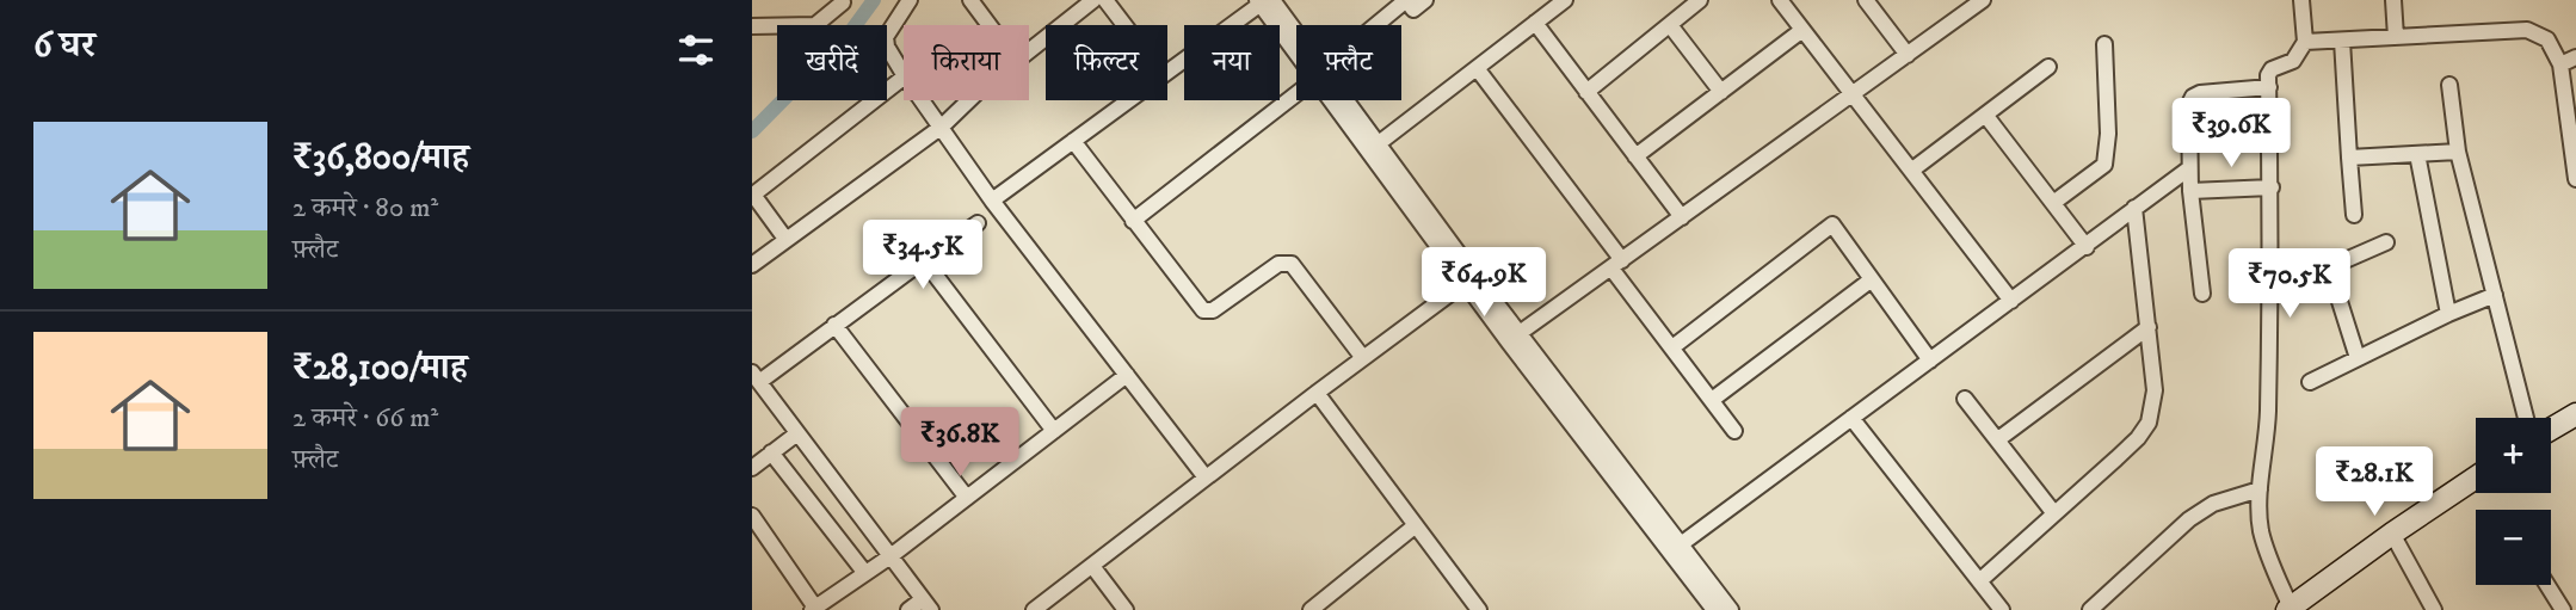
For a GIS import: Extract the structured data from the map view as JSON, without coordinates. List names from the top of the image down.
{
  "page": {
    "heading": "6 घर",
    "chip": [
      "खरीदें",
      "किराया",
      "फ़िल्टर",
      "नया",
      "फ़्लैट"
    ],
    "price": [
      "₹39.6K",
      "₹34.5K",
      "₹64.9K",
      "₹70.5K",
      "₹36.8K",
      "₹28.1K"
    ],
    "list": [
      {
        "name": "₹36,800/माह",
        "note": "2 कमरे · 80 m² · फ़्लैट"
      },
      {
        "name": "₹28,100/माह",
        "note": "2 कमरे · 66 m² · फ़्लैट"
      }
    ],
    "map_buttons": ["+", "−"]
  }
}
